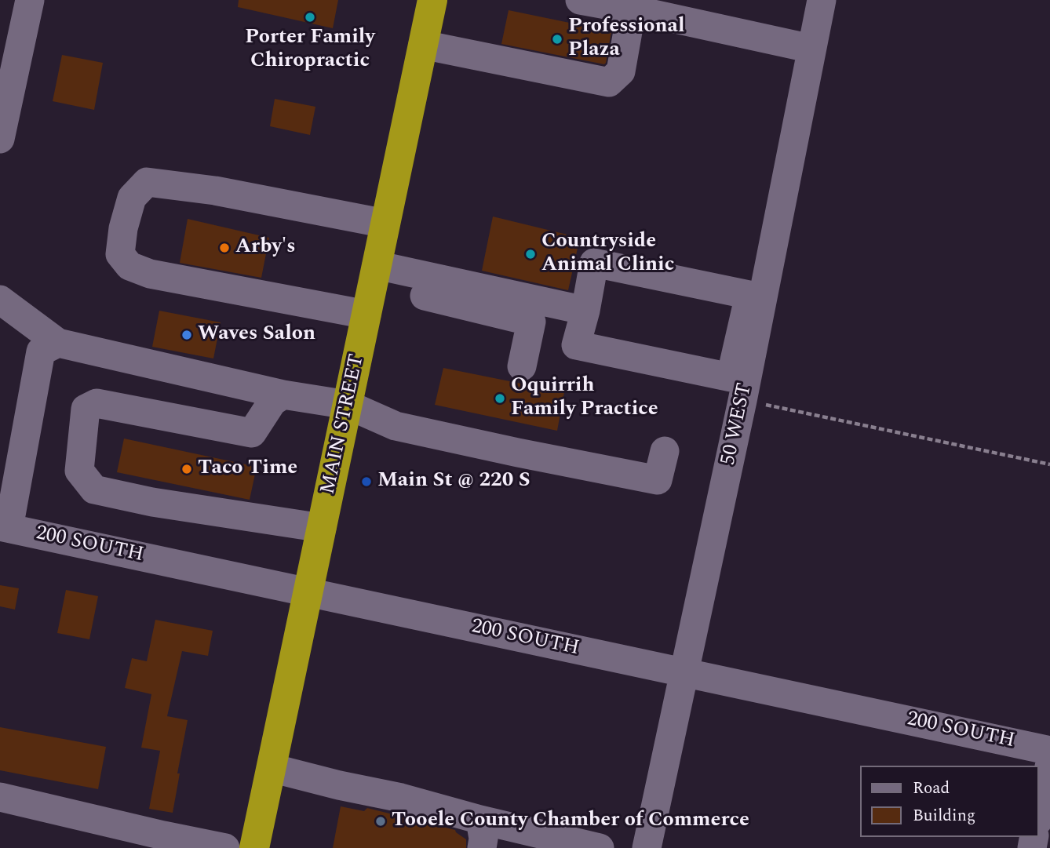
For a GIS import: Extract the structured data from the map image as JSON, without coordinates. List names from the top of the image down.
{
  "streets": {
    "highway": ["MAIN STREET"],
    "street": ["50 WEST", "200 SOUTH"]
  },
  "crossings": [
    ["MAIN STREET", "200 SOUTH"],
    ["50 WEST", "200 SOUTH"]
  ],
  "places": [
    "Porter Family Chiropractic",
    "Professional Plaza",
    "Arby's",
    "Countryside Animal Clinic",
    "Waves Salon",
    "Oquirrih Family Practice",
    "Taco Time",
    "Main St @ 220 S",
    "Tooele County Chamber of Commerce"
  ],
  "legend": ["Road", "Building"]
}
